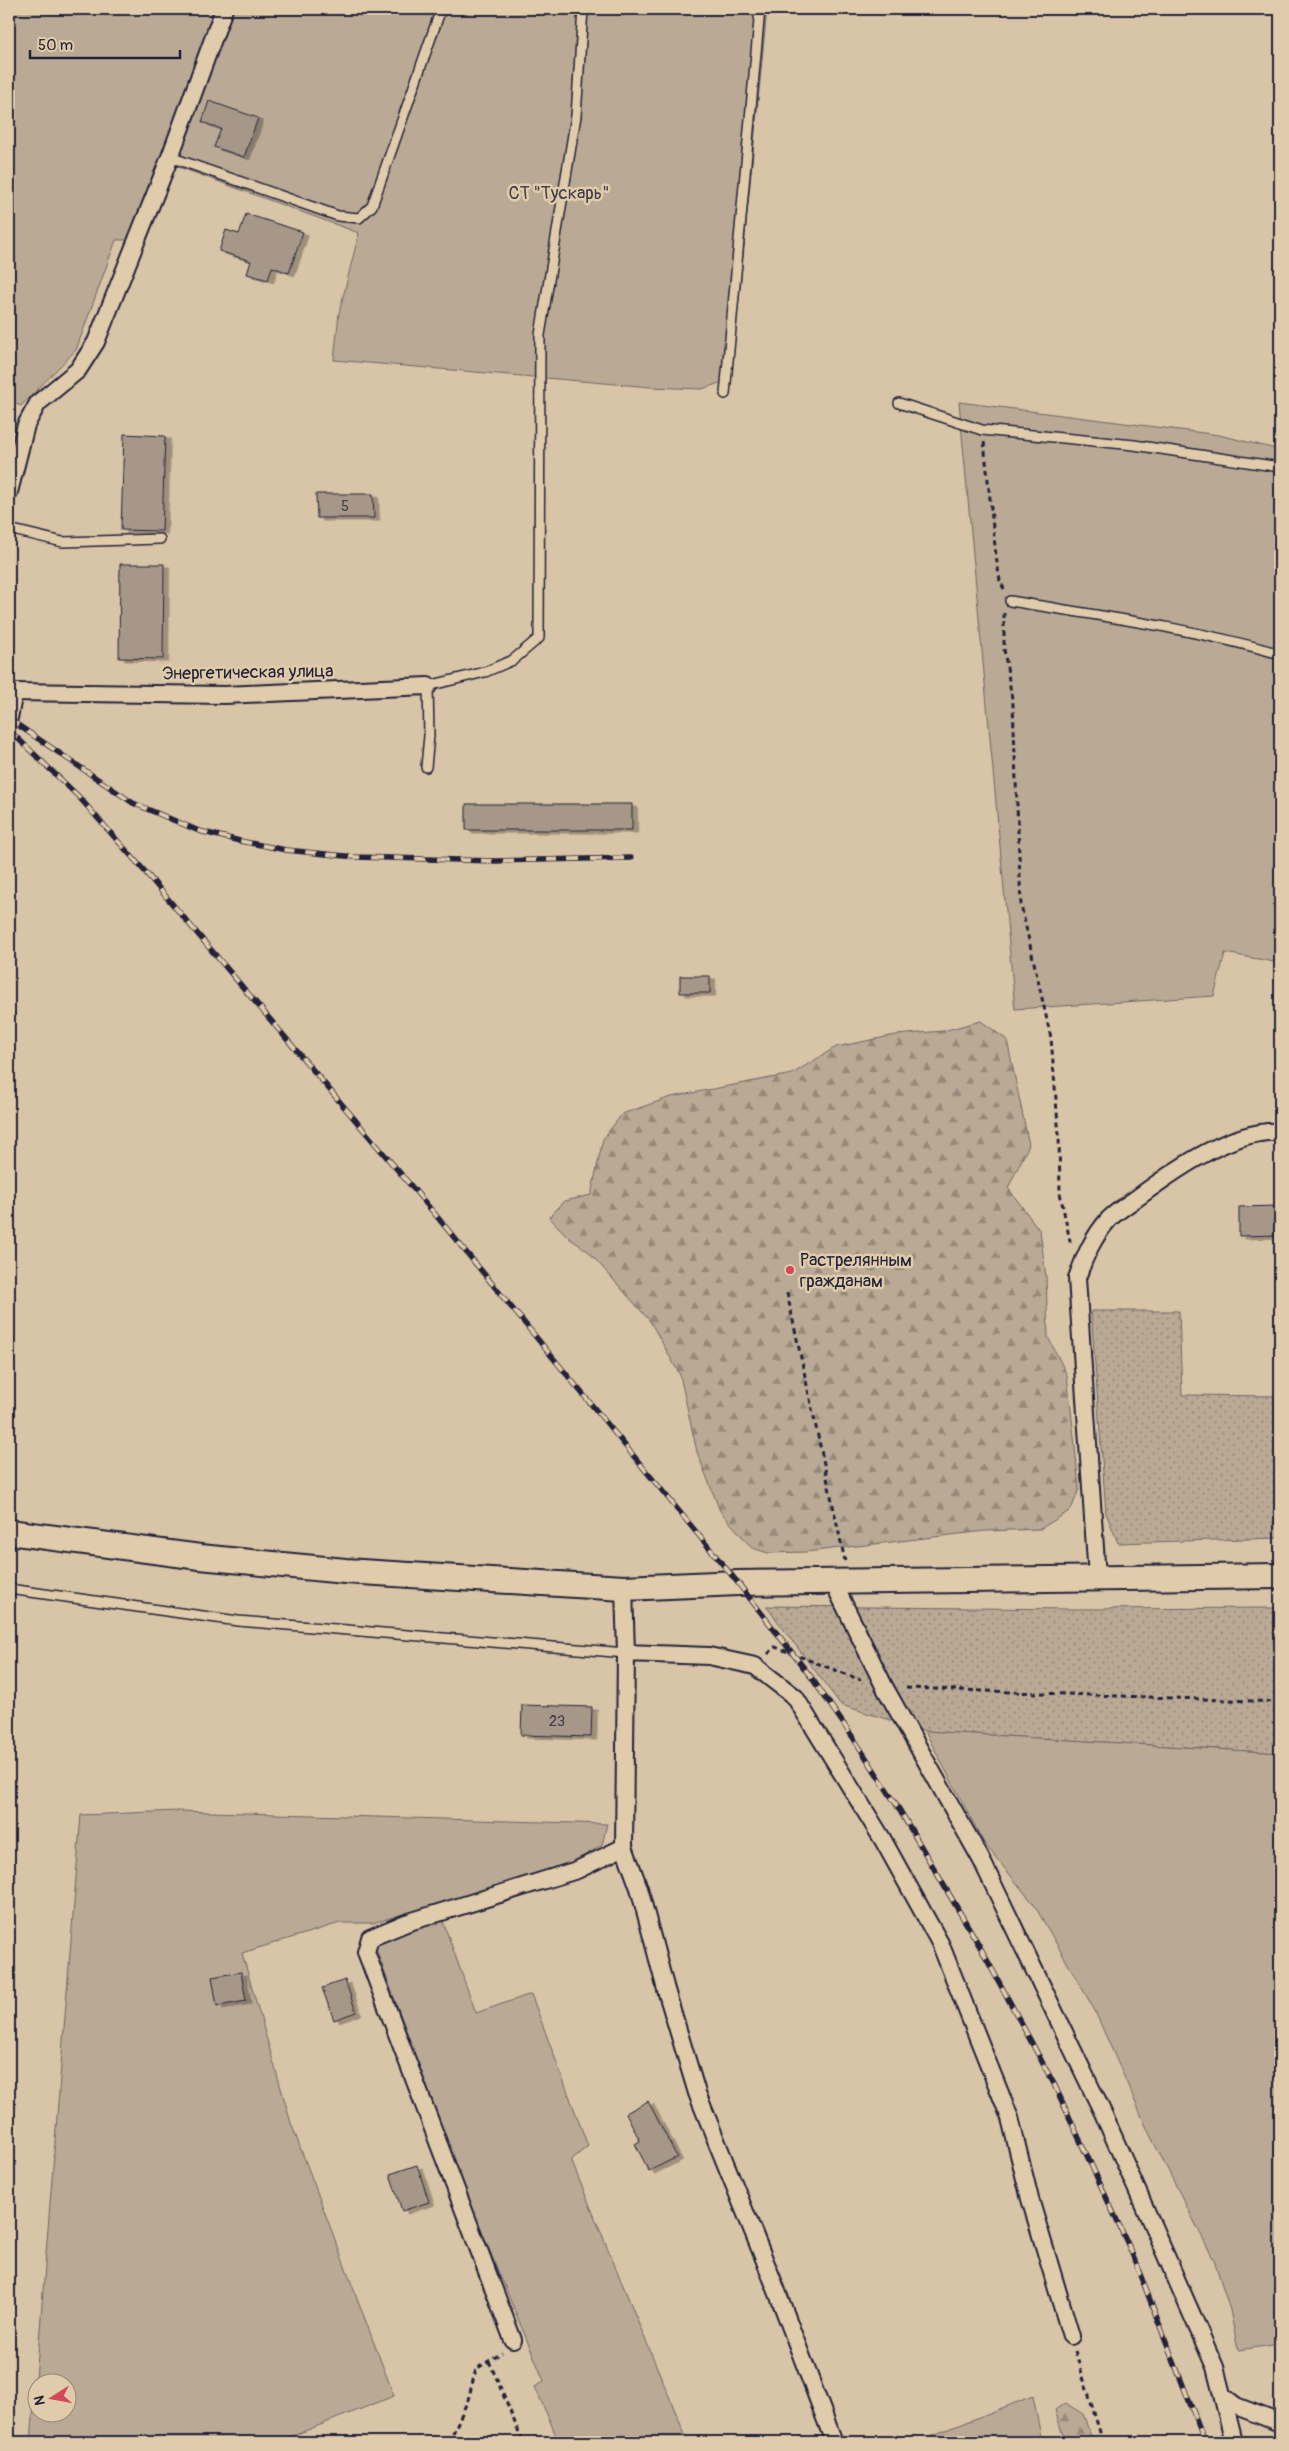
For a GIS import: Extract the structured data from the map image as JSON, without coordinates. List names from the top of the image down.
{
  "streets": {
    "street": ["Энергетическая улица"]
  },
  "parks": ["СТ \"Тускарь\""],
  "places": ["Растрелянным гражданам"],
  "house_numbers": ["5", "23"],
  "scale_bar": "50 m",
  "north": "left"
}
